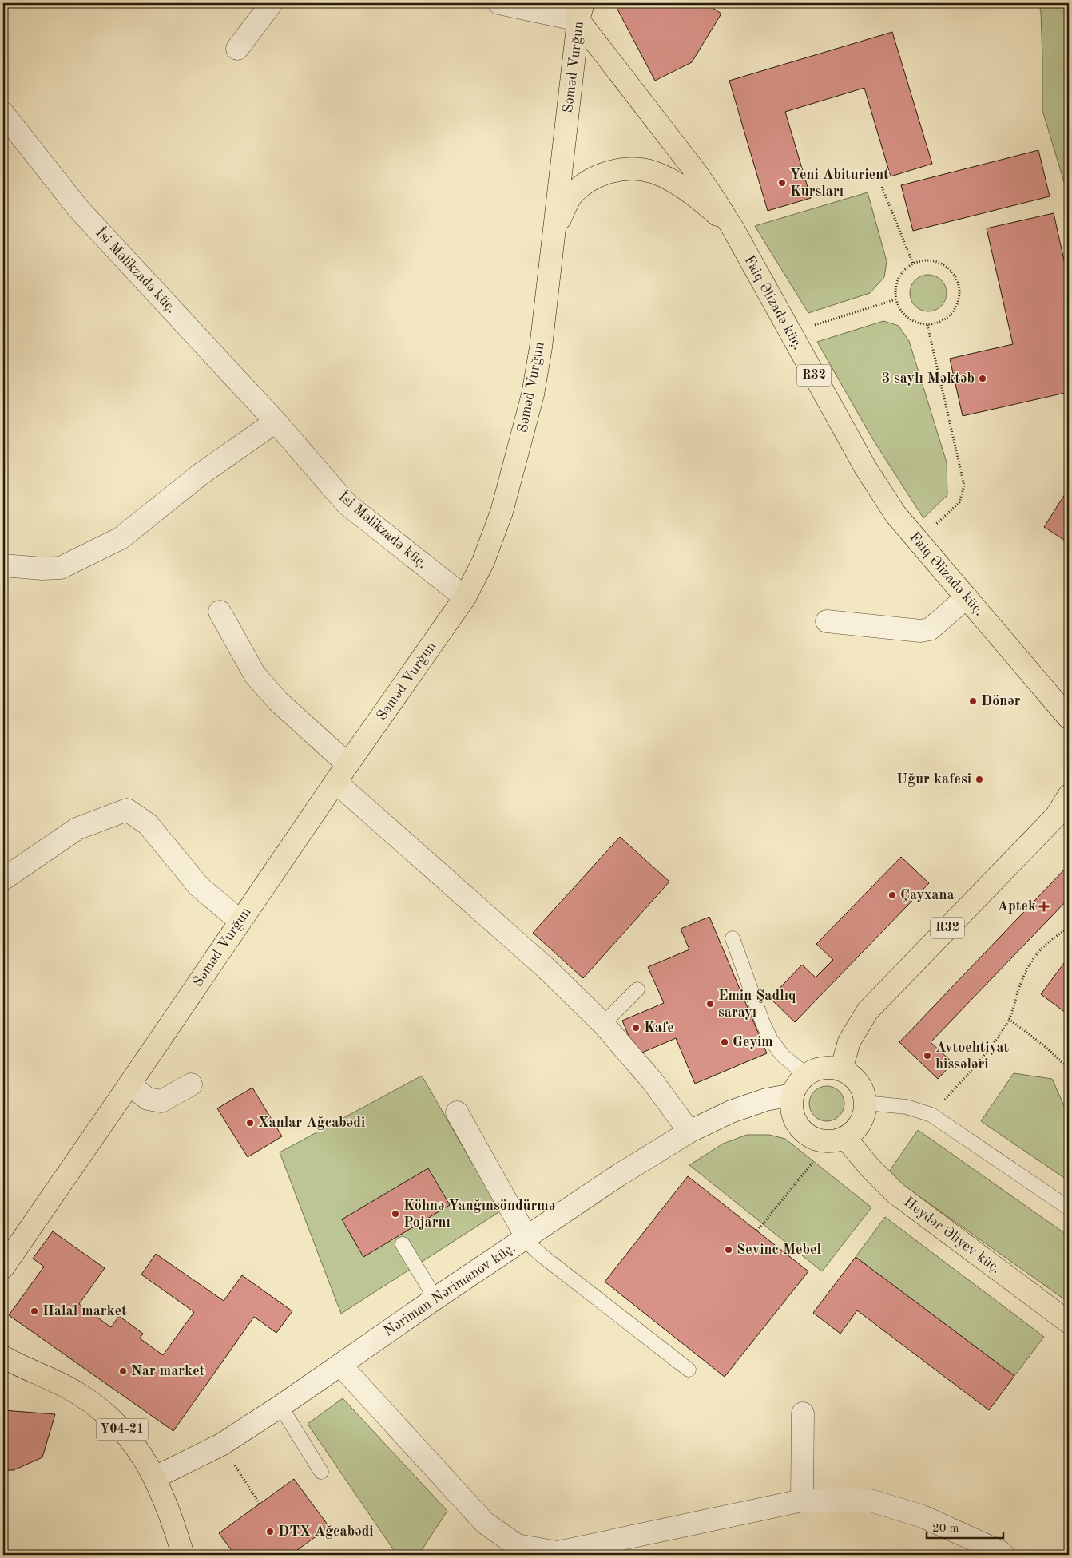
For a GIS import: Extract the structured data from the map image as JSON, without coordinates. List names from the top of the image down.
{
  "streets": {
    "main road": [
      "Səməd Vurğun",
      "Faiq Əlizadə küç.",
      "R32",
      "Heydər Əliyev küç.",
      "Y04-21"
    ],
    "street": ["İsi Məlikzadə küç.", "Nəriman Nərimanov küç."]
  },
  "crossings": [
    ["Səməd Vurğun", "İsi Məlikzadə küç."],
    ["Səməd Vurğun", "Faiq Əlizadə küç."],
    ["R32", "Heydər Əliyev küç."],
    ["R32", "Nəriman Nərimanov küç."],
    ["Heydər Əliyev küç.", "Nəriman Nərimanov küç."],
    ["Nəriman Nərimanov küç.", "Y04-21"]
  ],
  "places": {
    "other": [
      "Yeni Abiturient Kursları",
      "3 saylı Məktəb",
      "Dönər",
      "Uğur kafesi",
      "Çayxana",
      "Emin Şadlıq sarayı",
      "Kafe",
      "Geyim",
      "Avtoehtiyat hissələri",
      "Xanlar Ağcabədi",
      "Köhnə Yanğınsöndürmə Pojarnı",
      "Sevinc Mebel",
      "Halal market",
      "Nar market",
      "DTX Ağcabədi"
    ],
    "health": ["Aptek"]
  },
  "scale_bar": "20 m"
}
